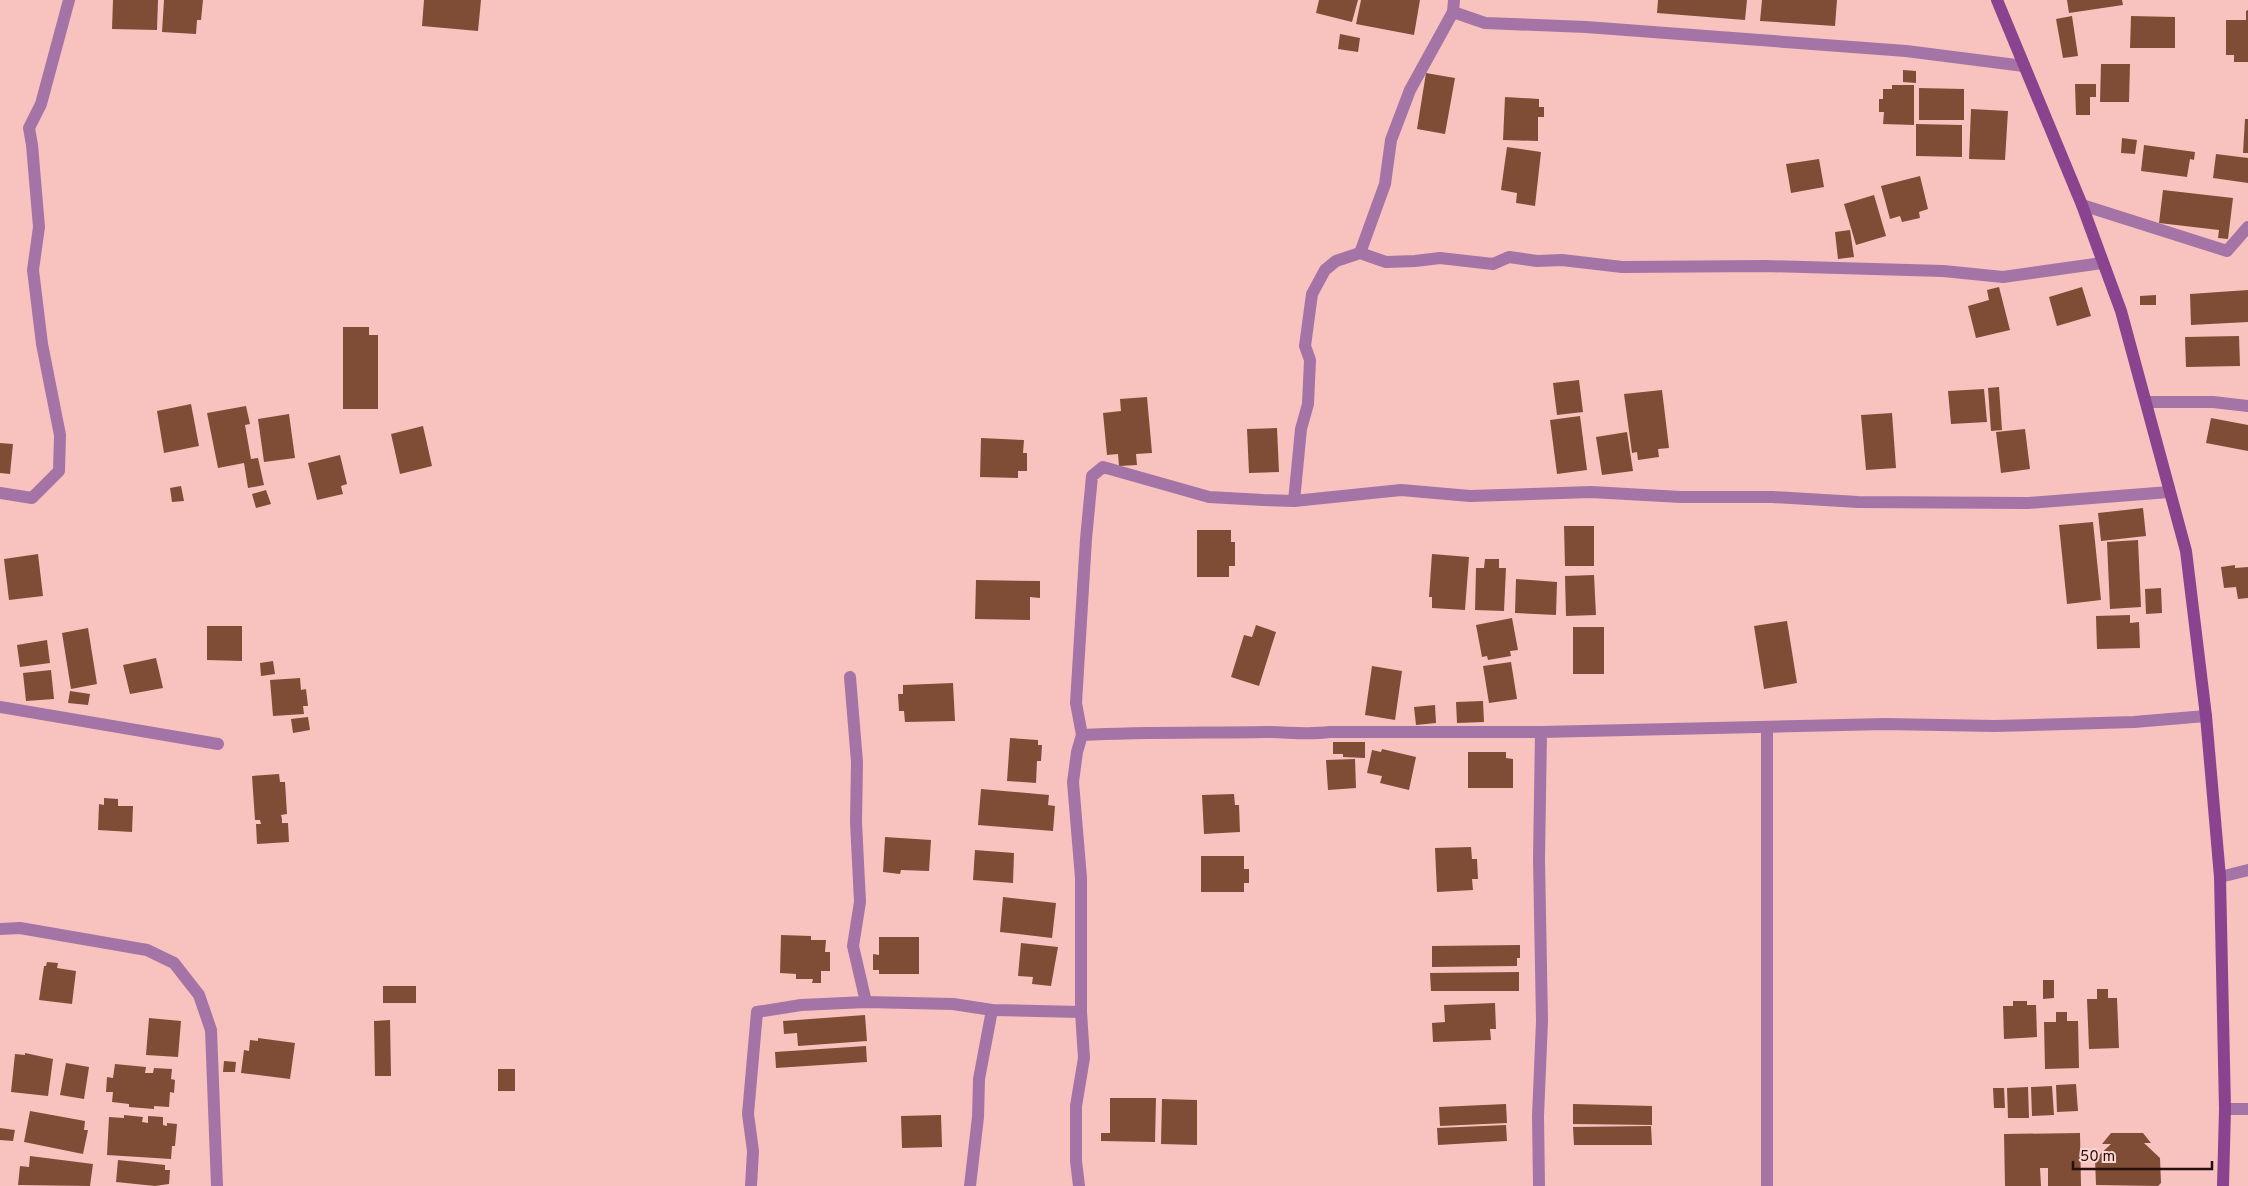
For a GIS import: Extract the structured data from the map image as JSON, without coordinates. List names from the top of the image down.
{
  "scale_bar": "50 m"
}
